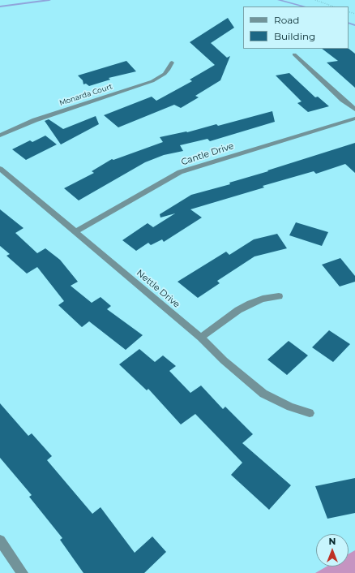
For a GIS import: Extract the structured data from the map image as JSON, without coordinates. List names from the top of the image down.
{
  "streets": {
    "street": ["Monarda Court", "Cantle Drive", "Nettle Drive"]
  },
  "crossings": [
    ["Cantle Drive", "Nettle Drive"]
  ],
  "legend": ["Road", "Building"],
  "north": "top"
}
